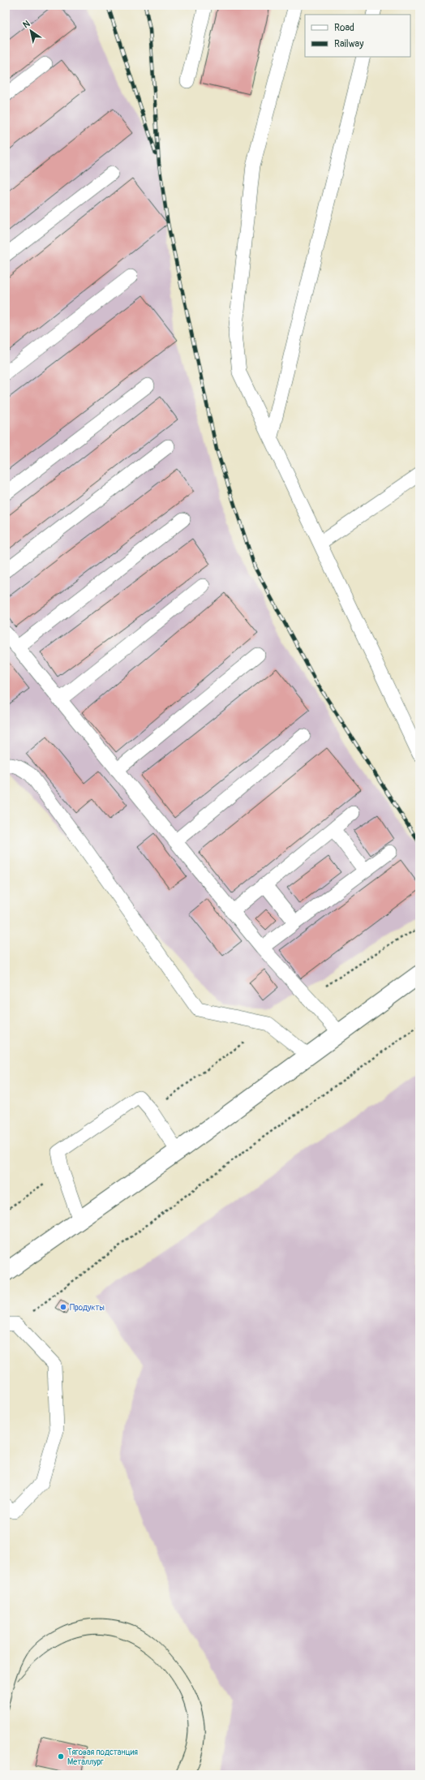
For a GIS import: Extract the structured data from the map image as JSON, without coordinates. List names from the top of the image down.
{
  "places": ["Продукты", "Тяговая подстанция Металлург"],
  "legend": ["Road", "Railway"],
  "north": "top left"
}
